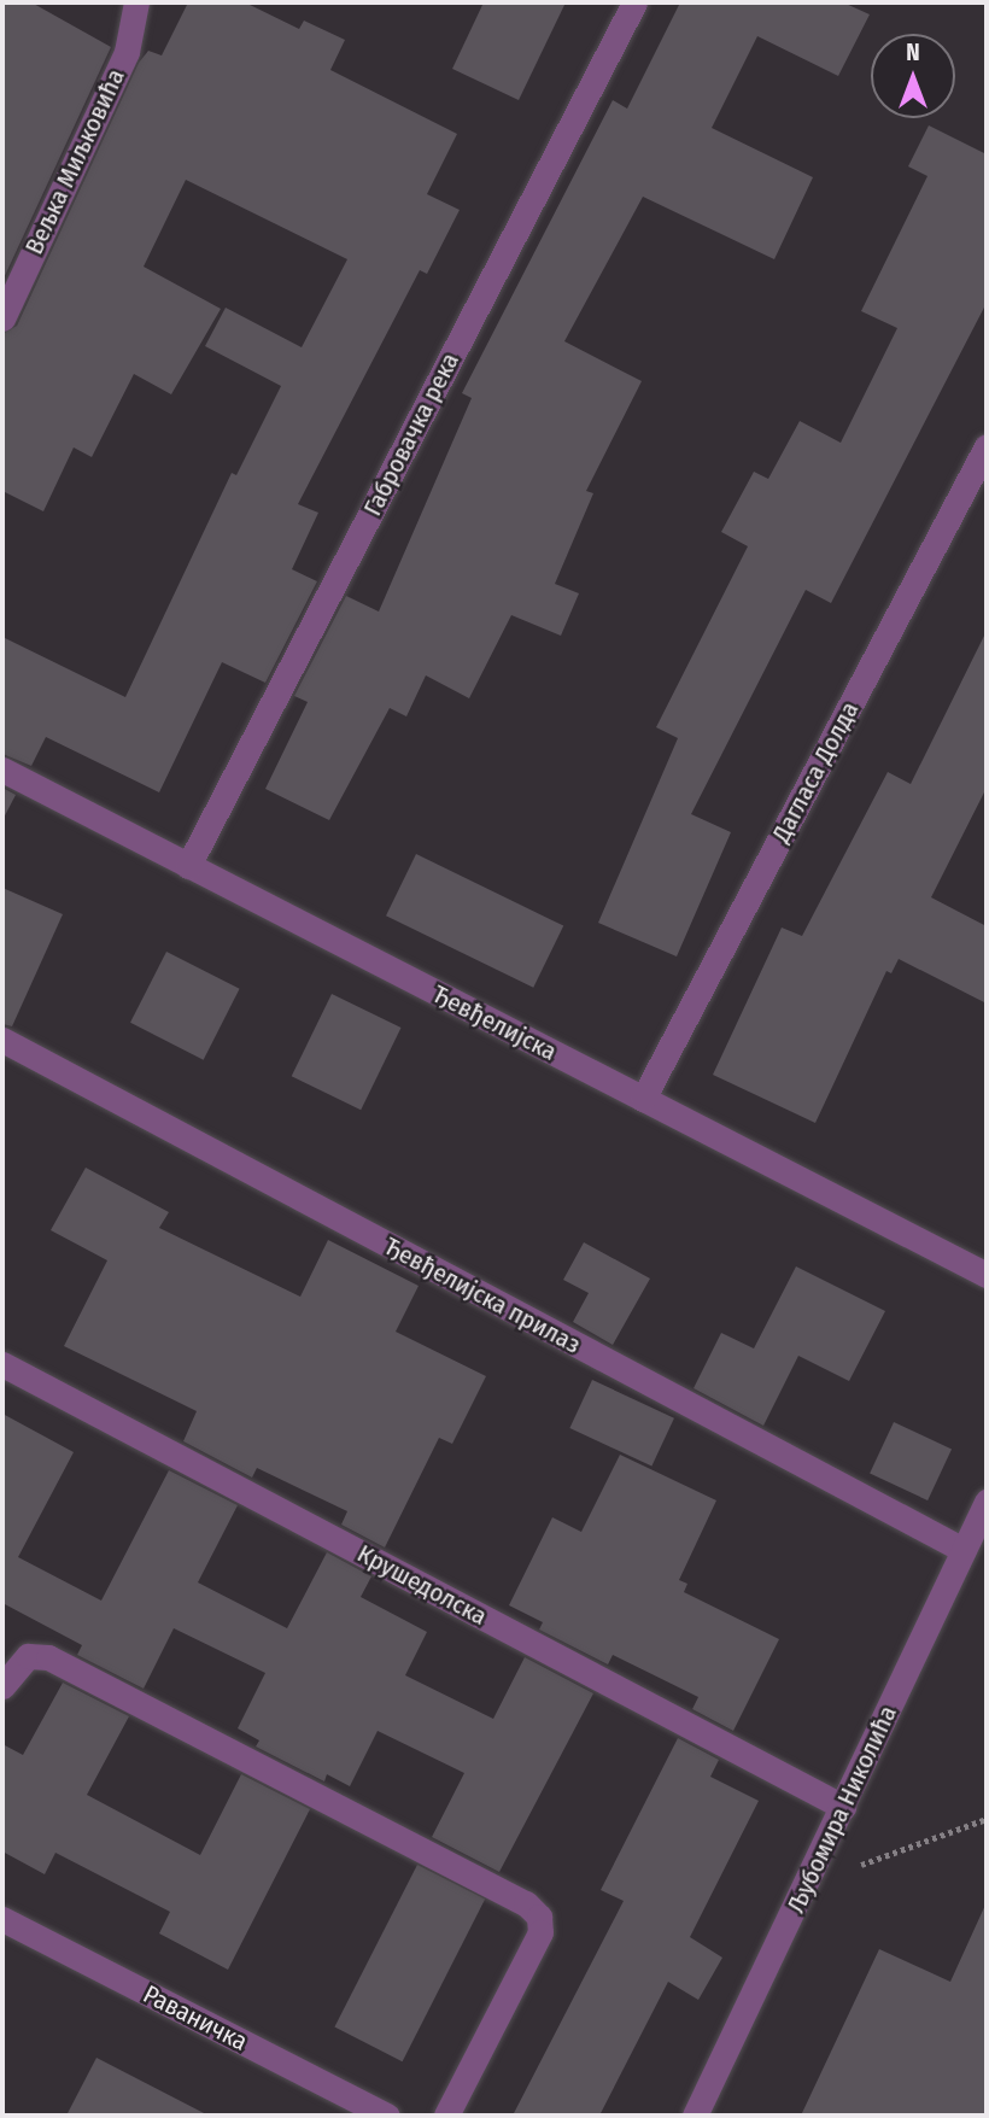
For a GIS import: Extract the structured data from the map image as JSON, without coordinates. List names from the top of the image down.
{
  "streets": {
    "street": [
      "Вељка Миљковића",
      "Габровачка река",
      "Дагласа Долда",
      "Ђевђелијска",
      "Ђевђелијска прилаз",
      "Крушедолска",
      "Љубомира Николића",
      "Раваничка"
    ]
  },
  "crossings": [
    ["Габровачка река", "Ђевђелијска"],
    ["Дагласа Долда", "Ђевђелијска"],
    ["Ђевђелијска прилаз", "Љубомира Николића"],
    ["Крушедолска", "Љубомира Николића"]
  ],
  "north": "top"
}
